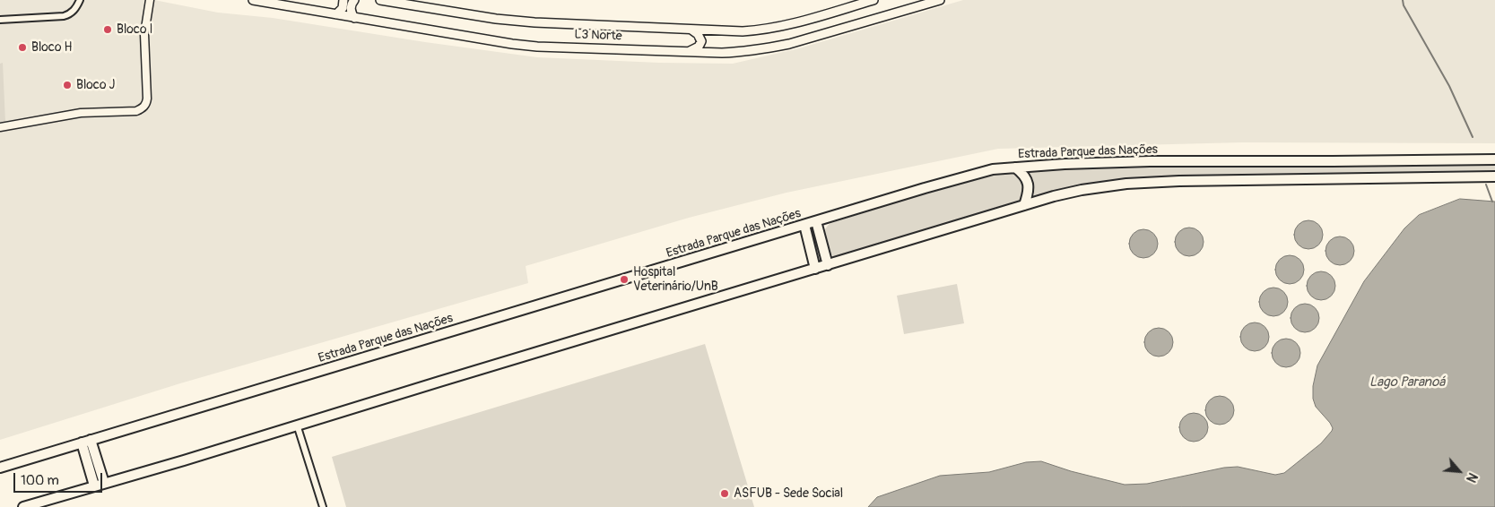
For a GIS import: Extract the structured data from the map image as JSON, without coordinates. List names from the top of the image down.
{
  "streets": {
    "highway": ["Estrada Parque das Nações"],
    "main road": ["L3 Norte"]
  },
  "water": ["Lago Paranoá"],
  "places": [
    "Bloco I",
    "Bloco H",
    "Bloco J",
    "Hospital Veterinário/UnB",
    "ASFUB - Sede Social"
  ],
  "scale_bar": "100 m",
  "north": "bottom right"
}
